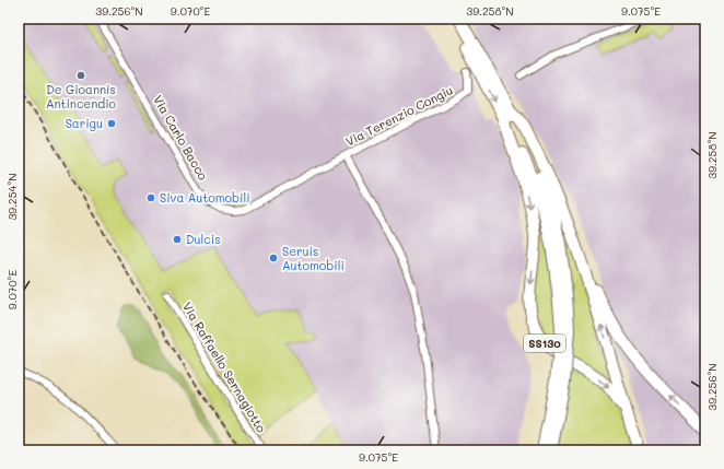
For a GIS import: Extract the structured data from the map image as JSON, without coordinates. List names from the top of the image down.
{
  "streets": {
    "highway": ["SS130"],
    "street": ["Via Terenzio Congiu", "Via Carlo Bacco", "Via Raffaello Sernagiotto"]
  },
  "crossings": [
    ["Via Terenzio Congiu", "Via Carlo Bacco"]
  ],
  "places": [
    "De Gioannis Antincendio",
    "Sarigu",
    "Siva Automobili",
    "Dulcis",
    "Seruis Automobili"
  ],
  "coordinates": [
    "39.256°N",
    "9.070°E",
    "39.258°N",
    "9.075°E",
    "39.254°N"
  ]
}
